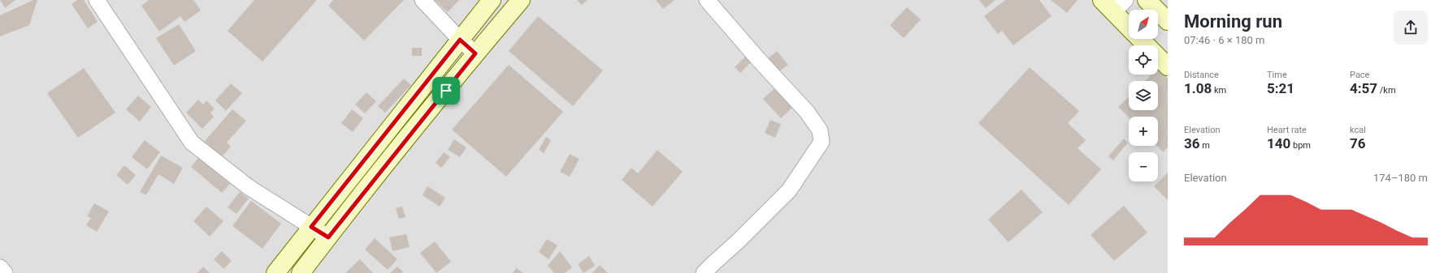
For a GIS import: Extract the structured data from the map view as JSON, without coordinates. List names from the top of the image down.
{
  "north": "top right",
  "page": {
    "heading": ["Morning run", "07:46 · 6 × 180 m"],
    "map_buttons": ["+", "−"],
    "stats": [
      ["Distance", "1.08 km"],
      ["Time", "5:21"],
      ["Pace", "4:57 /km"],
      ["Elevation", "36 m"],
      ["Heart rate", "140 bpm"],
      ["kcal", "76"]
    ],
    "chart": ["Elevation", "174–180 m"]
  }
}
